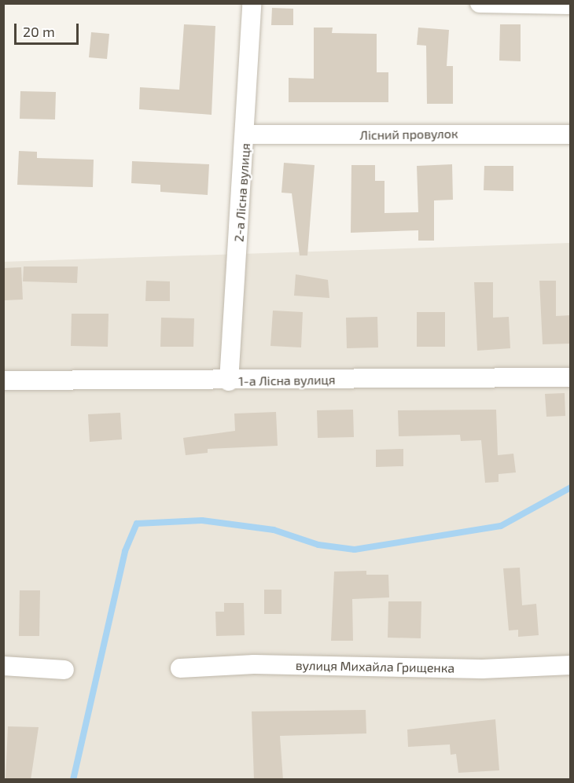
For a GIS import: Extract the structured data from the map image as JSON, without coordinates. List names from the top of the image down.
{
  "streets": {
    "street": [
      "Лісний провулок",
      "2-а Лісна вулиця",
      "1-а Лісна вулиця",
      "вулиця Михайла Грищенка"
    ]
  },
  "crossings": [
    ["Лісний провулок", "2-а Лісна вулиця"],
    ["2-а Лісна вулиця", "1-а Лісна вулиця"]
  ],
  "scale_bar": "20 m"
}
